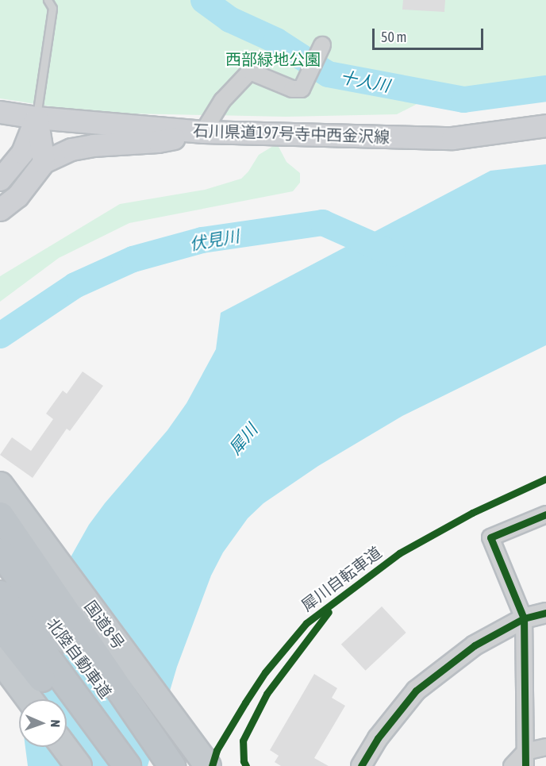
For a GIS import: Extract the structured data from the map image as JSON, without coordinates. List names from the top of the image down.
{
  "streets": {
    "highway": ["国道8号", "北陸自動車道"],
    "main road": ["石川県道197号寺中西金沢線"],
    "cycle path": ["犀川自転車道"]
  },
  "water": ["十人川", "伏見川", "犀川"],
  "parks": ["西部緑地公園"],
  "scale_bar": "50 m",
  "north": "right"
}
